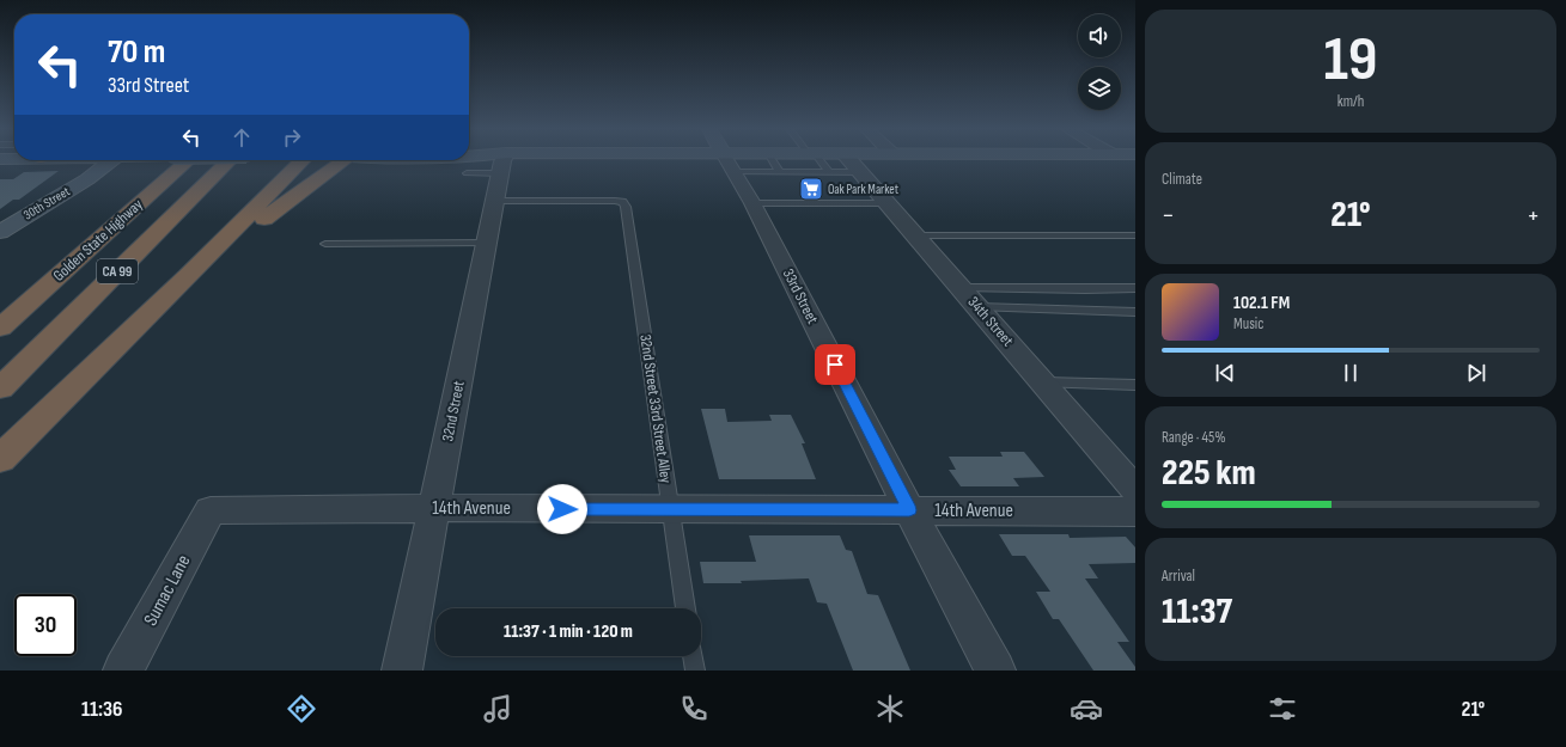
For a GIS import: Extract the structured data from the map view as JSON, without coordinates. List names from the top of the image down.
{
  "streets": {
    "highway": ["Golden State Highway", "CA 99"],
    "main road": ["30th Street"],
    "street": [
      "33rd Street",
      "34th Street",
      "32nd Street",
      "14th Avenue",
      "Sumac Lane"
    ],
    "lane": ["32nd Street 33rd Street Alley"]
  },
  "crossings": [
    ["33rd Street", "14th Avenue"],
    ["32nd Street 33rd Street Alley", "32nd Street"],
    ["32nd Street 33rd Street Alley", "14th Avenue"],
    ["32nd Street", "14th Avenue"],
    ["14th Avenue", "Sumac Lane"]
  ],
  "places": {
    "supermarket": ["Oak Park Market"]
  },
  "page": {
    "tile": [
      ["19", "km/h"],
      "Climate",
      ["Range · 45%", "225 km"],
      ["Arrival", "11:37"]
    ],
    "turn": ["70 m", "33rd Street"],
    "heat": ["−", "21°", "+"],
    "song": ["102.1 FM", "Music"],
    "limit": "30",
    "trip": "11:37 · 1 min · 120 m",
    "tabs": ["11:36", "21°"]
  }
}
